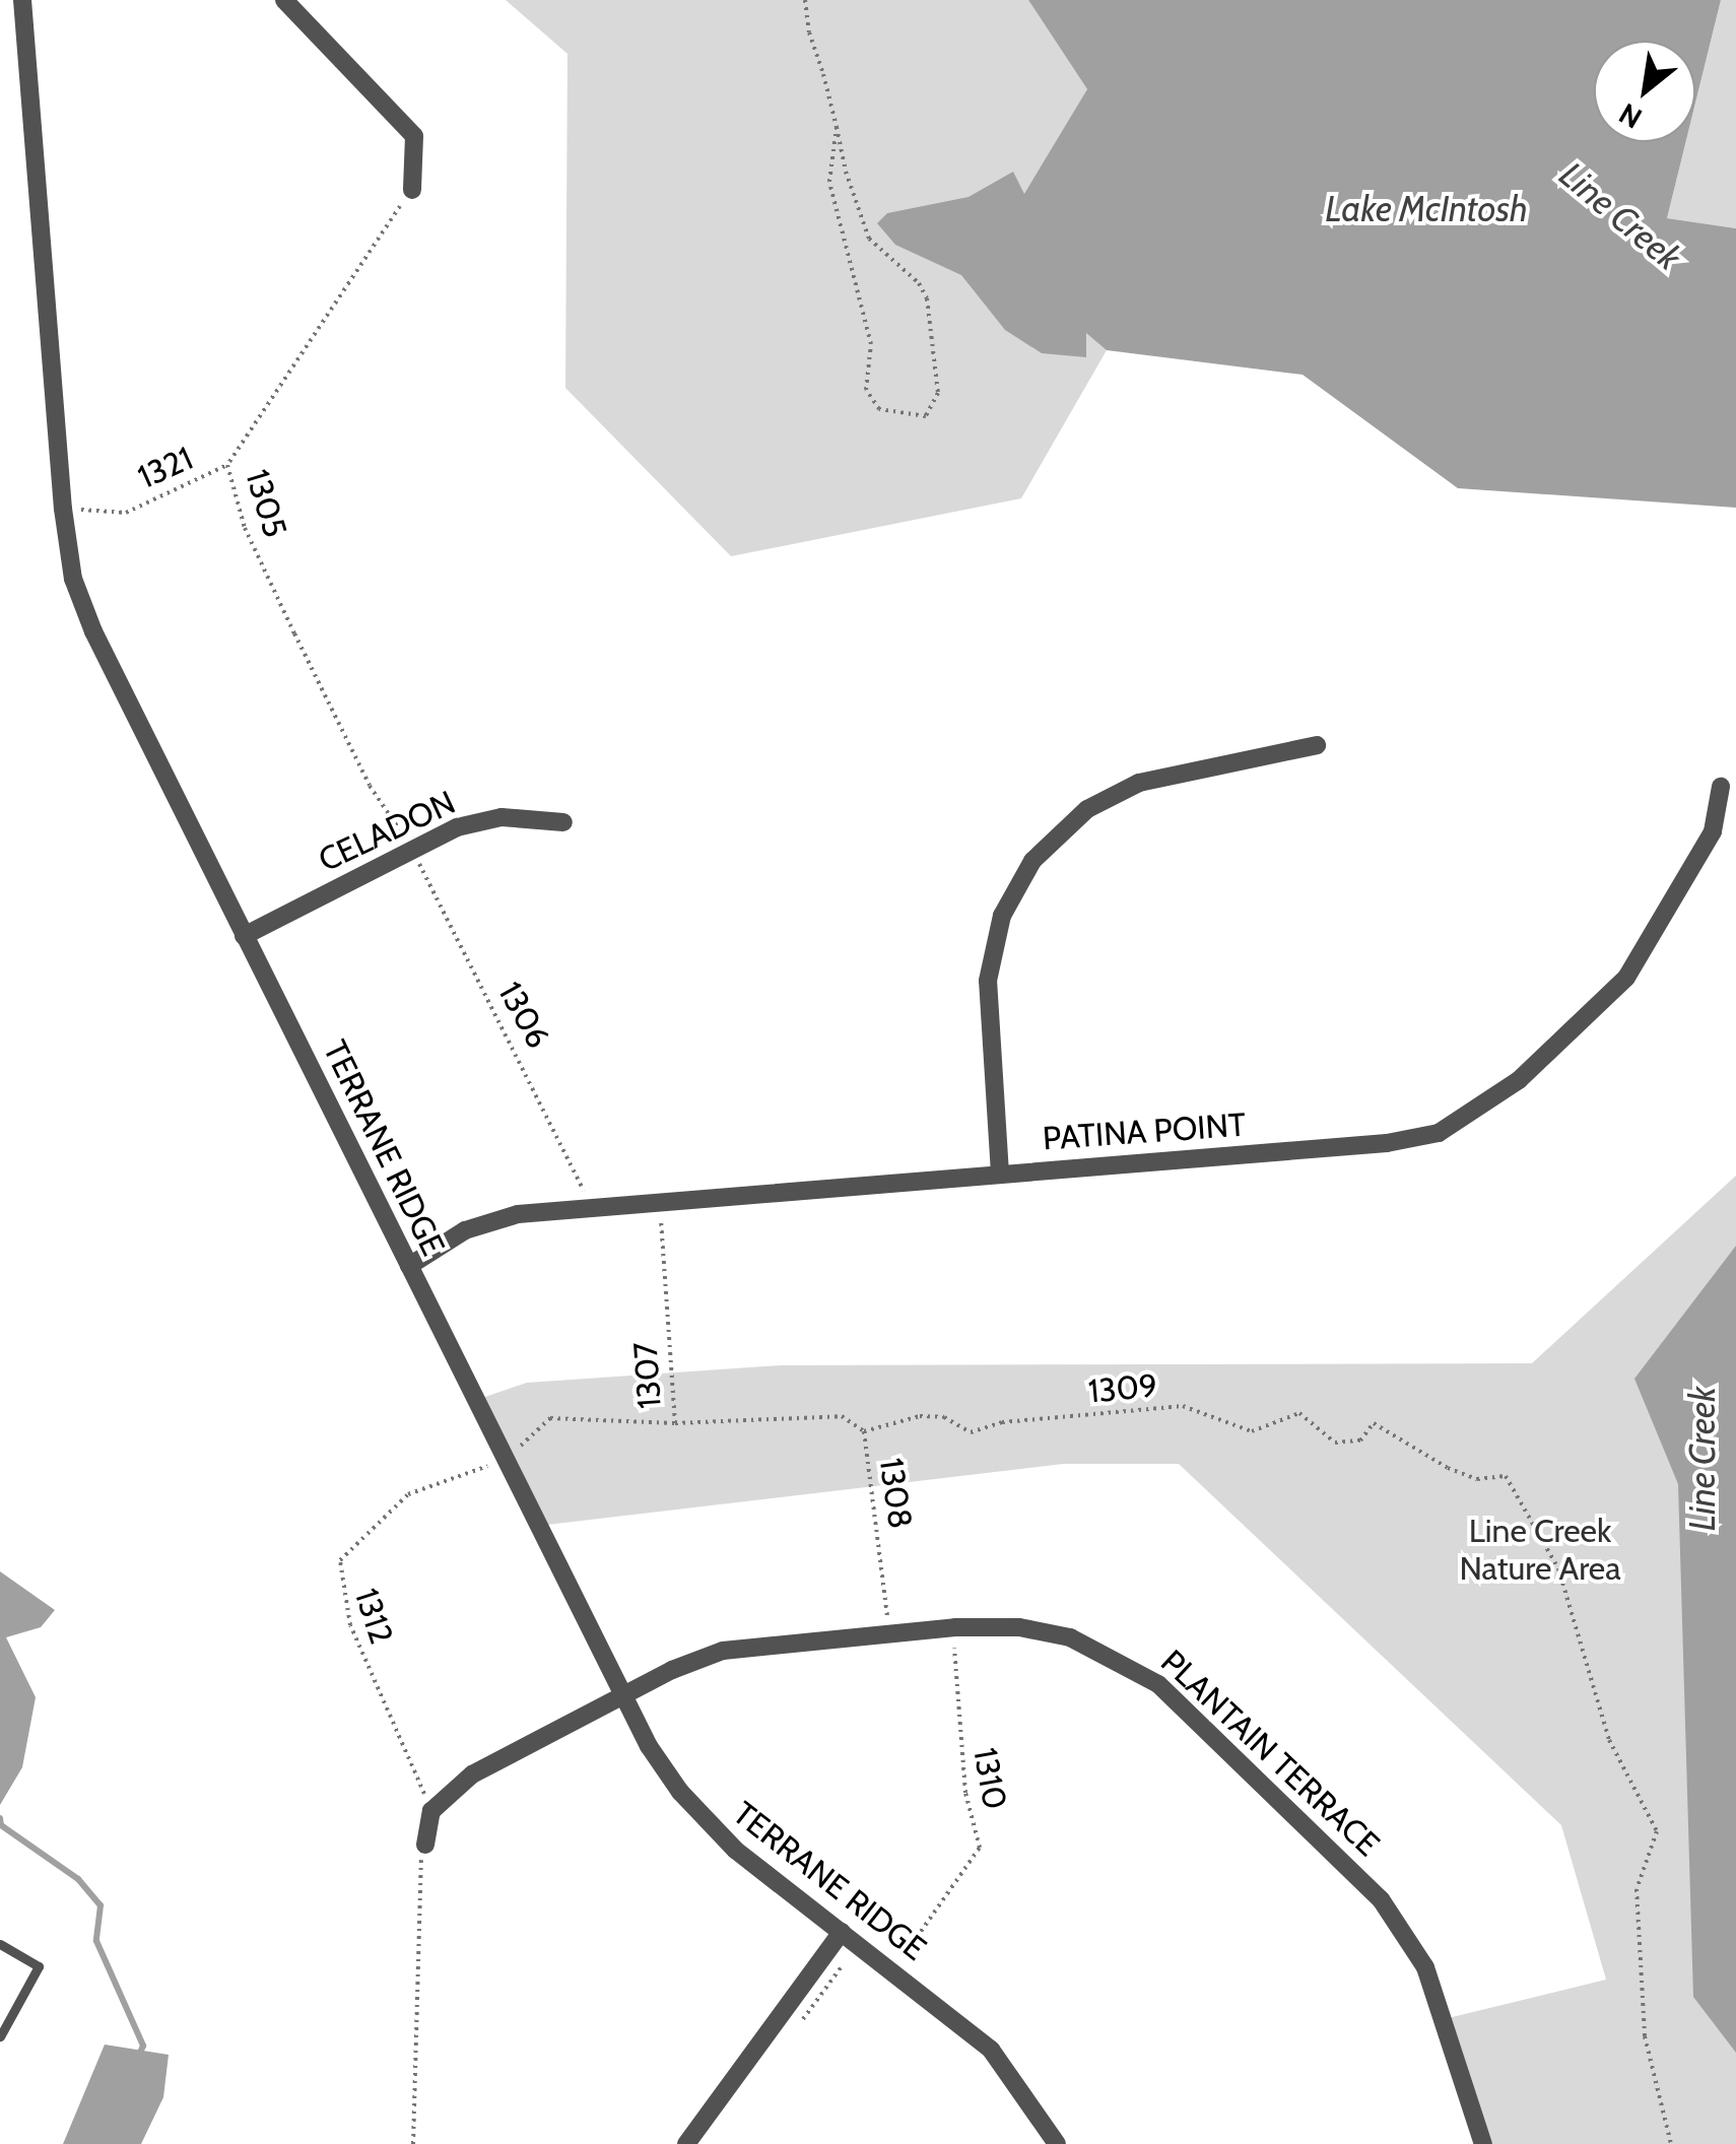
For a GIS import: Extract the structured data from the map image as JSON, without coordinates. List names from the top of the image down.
{
  "streets": {
    "street": [
      "CELADON",
      "PATINA POINT",
      "TERRANE RIDGE",
      "PLANTAIN TERRACE"
    ],
    "path": [
      "1321",
      "1305",
      "1306",
      "1307",
      "1309",
      "1308",
      "1312",
      "1310"
    ]
  },
  "crossings": [
    ["1321", "1305"],
    ["1321", "TERRANE RIDGE"],
    ["1305", "CELADON"],
    ["1305", "1306"],
    ["CELADON", "1306"],
    ["CELADON", "TERRANE RIDGE"],
    ["1306", "PATINA POINT"],
    ["PATINA POINT", "TERRANE RIDGE"],
    ["PATINA POINT", "1307"],
    ["TERRANE RIDGE", "1307"],
    ["TERRANE RIDGE", "1312"],
    ["TERRANE RIDGE", "PLANTAIN TERRACE"],
    ["TERRANE RIDGE", "1310"],
    ["1307", "1308"],
    ["1307", "1312"],
    ["1309", "1308"],
    ["1308", "PLANTAIN TERRACE"],
    ["1312", "PLANTAIN TERRACE"],
    ["PLANTAIN TERRACE", "1310"]
  ],
  "water": ["Lake McIntosh", "Line Creek"],
  "parks": ["Line Creek Nature Area"],
  "north": "bottom left"
}
